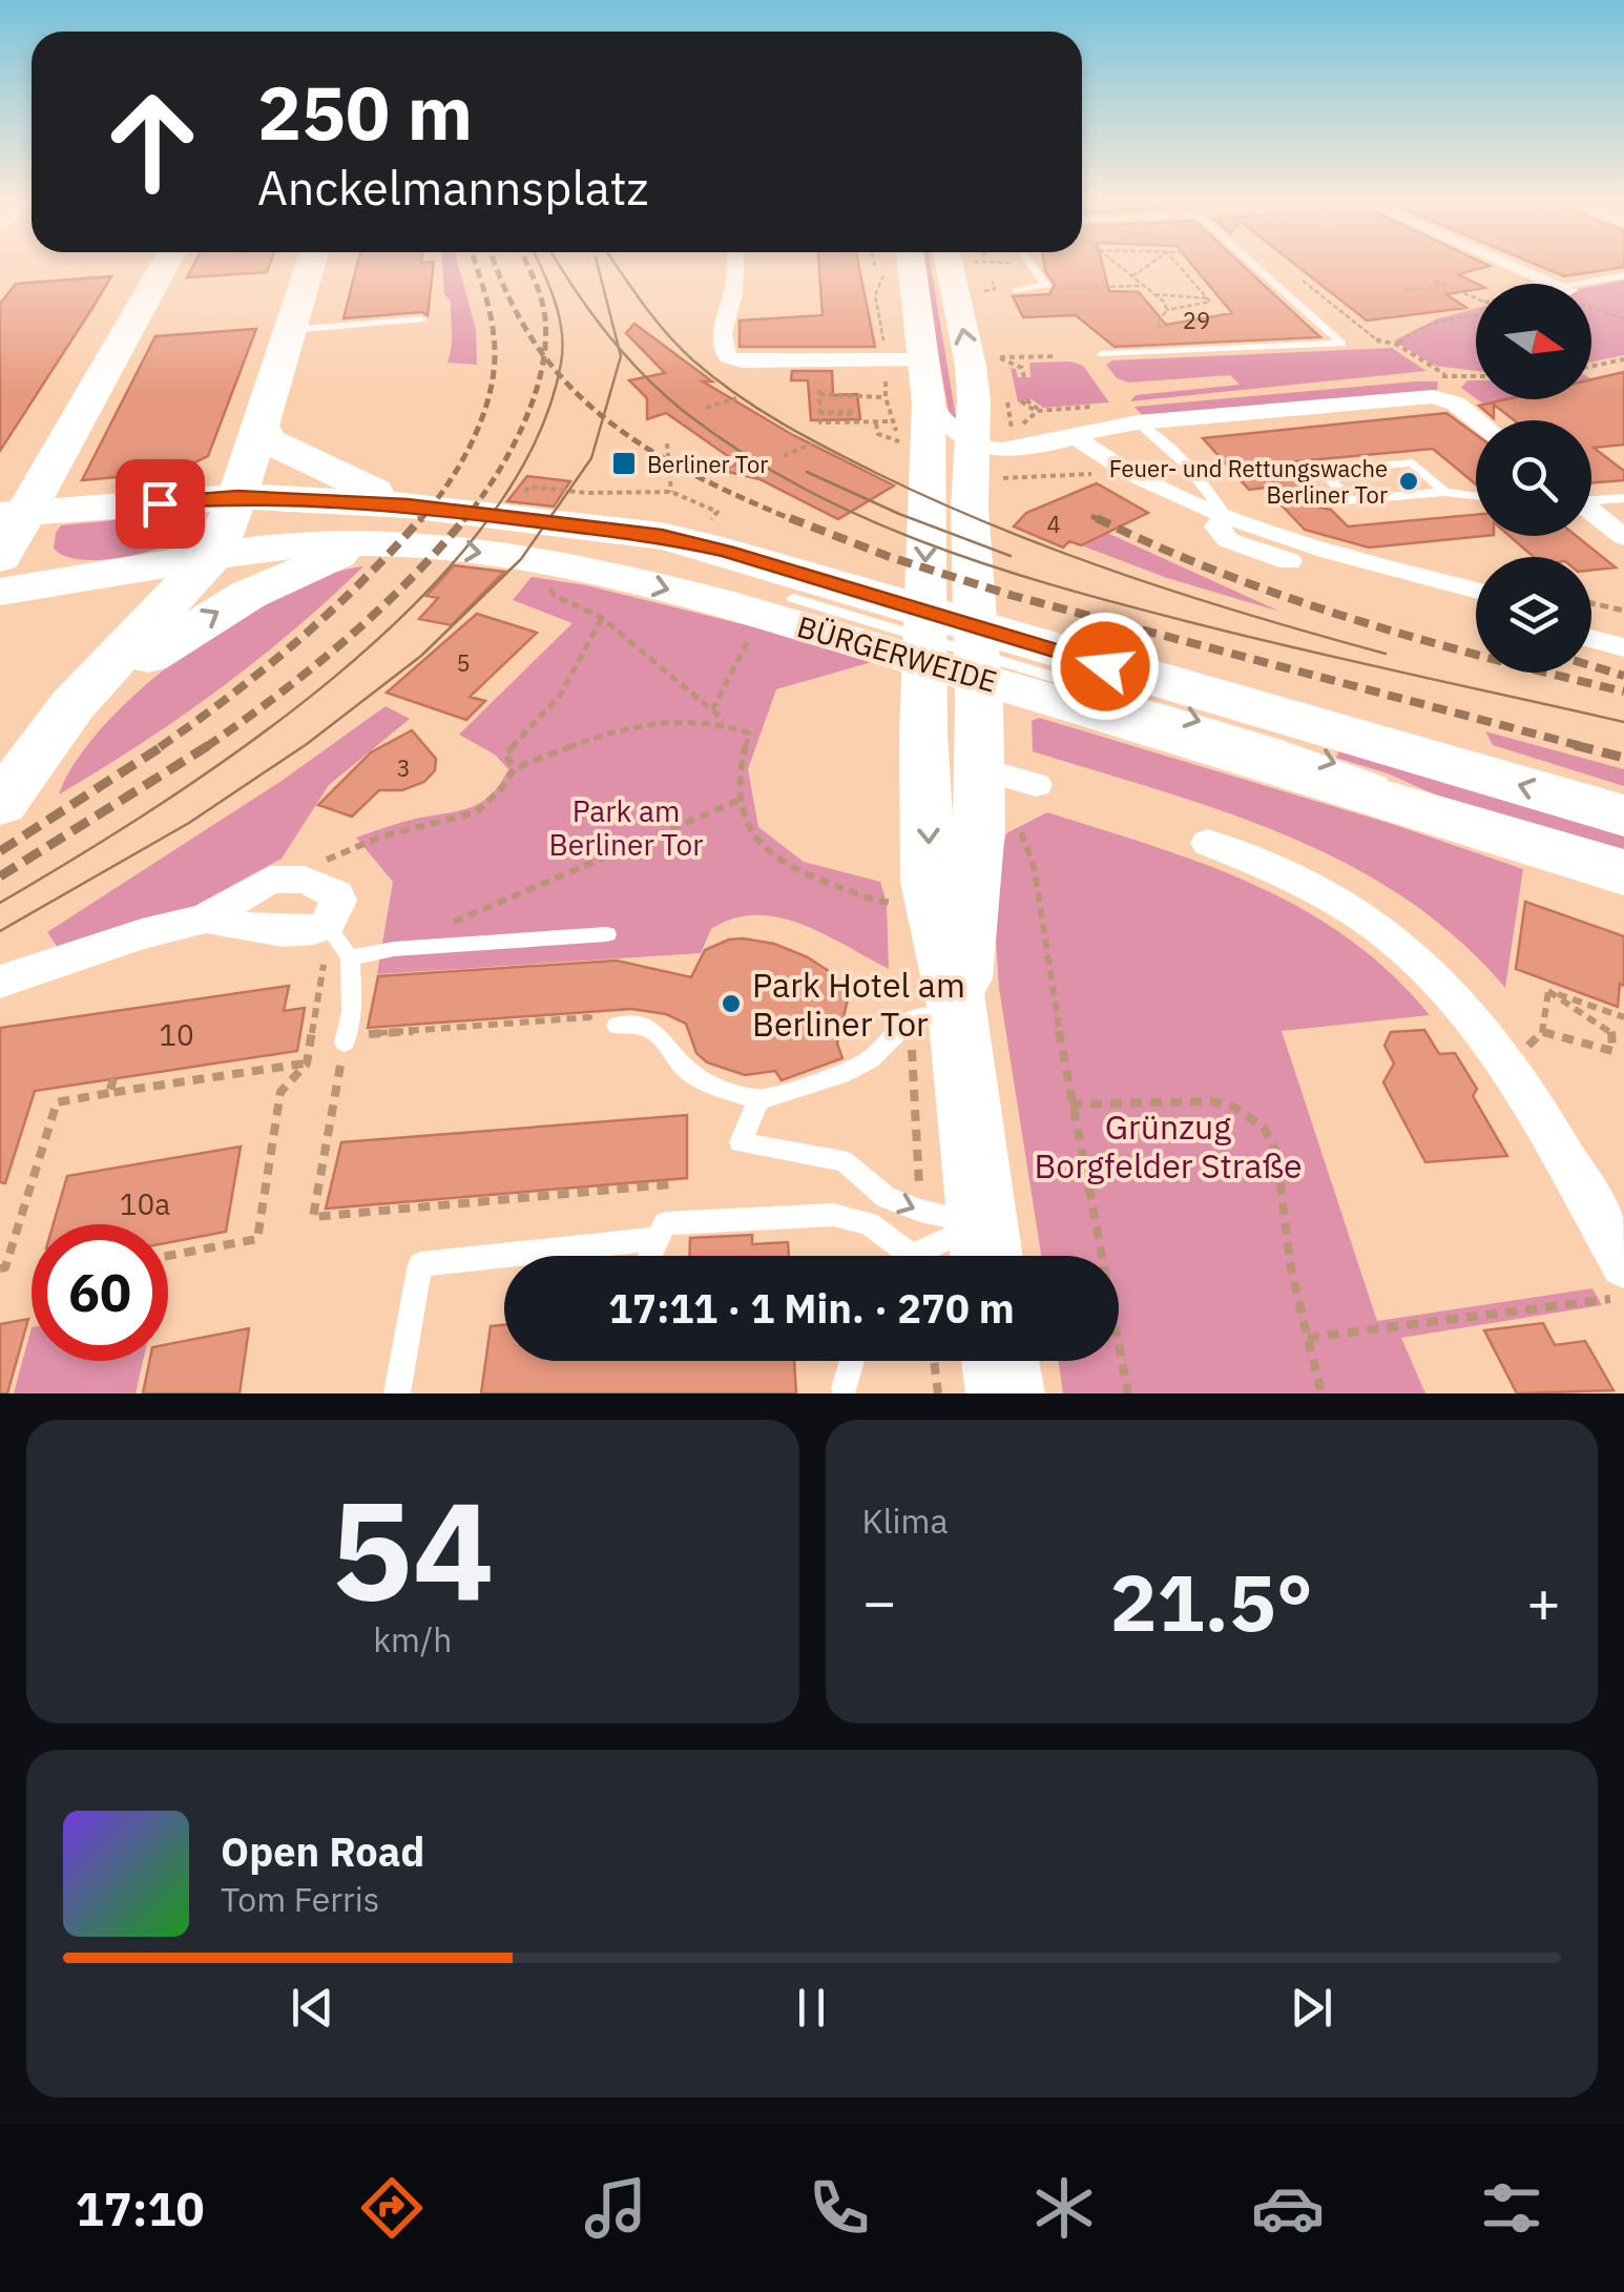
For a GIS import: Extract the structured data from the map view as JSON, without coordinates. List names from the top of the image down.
{
  "streets": {
    "main road": ["BÜRGERWEIDE"]
  },
  "parks": ["Park am Berliner Tor", "Grünzug Borgfelder Straße"],
  "places": {
    "transit": ["Berliner Tor"],
    "other": ["Feuer- und Rettungswache Berliner Tor", "Park Hotel am Berliner Tor"]
  },
  "house_numbers": [
    "29",
    "4",
    "5",
    "3",
    "10",
    "10a"
  ],
  "north": "right",
  "page": {
    "turn": ["250 m", "Anckelmannsplatz"],
    "limit": "60",
    "trip": "17:11 · 1 Min. · 270 m",
    "tile": [
      ["54", "km/h"],
      "Klima"
    ],
    "heat": ["−", "21.5°", "+"],
    "song": ["Open Road", "Tom Ferris"],
    "tabs": "17:10"
  }
}
